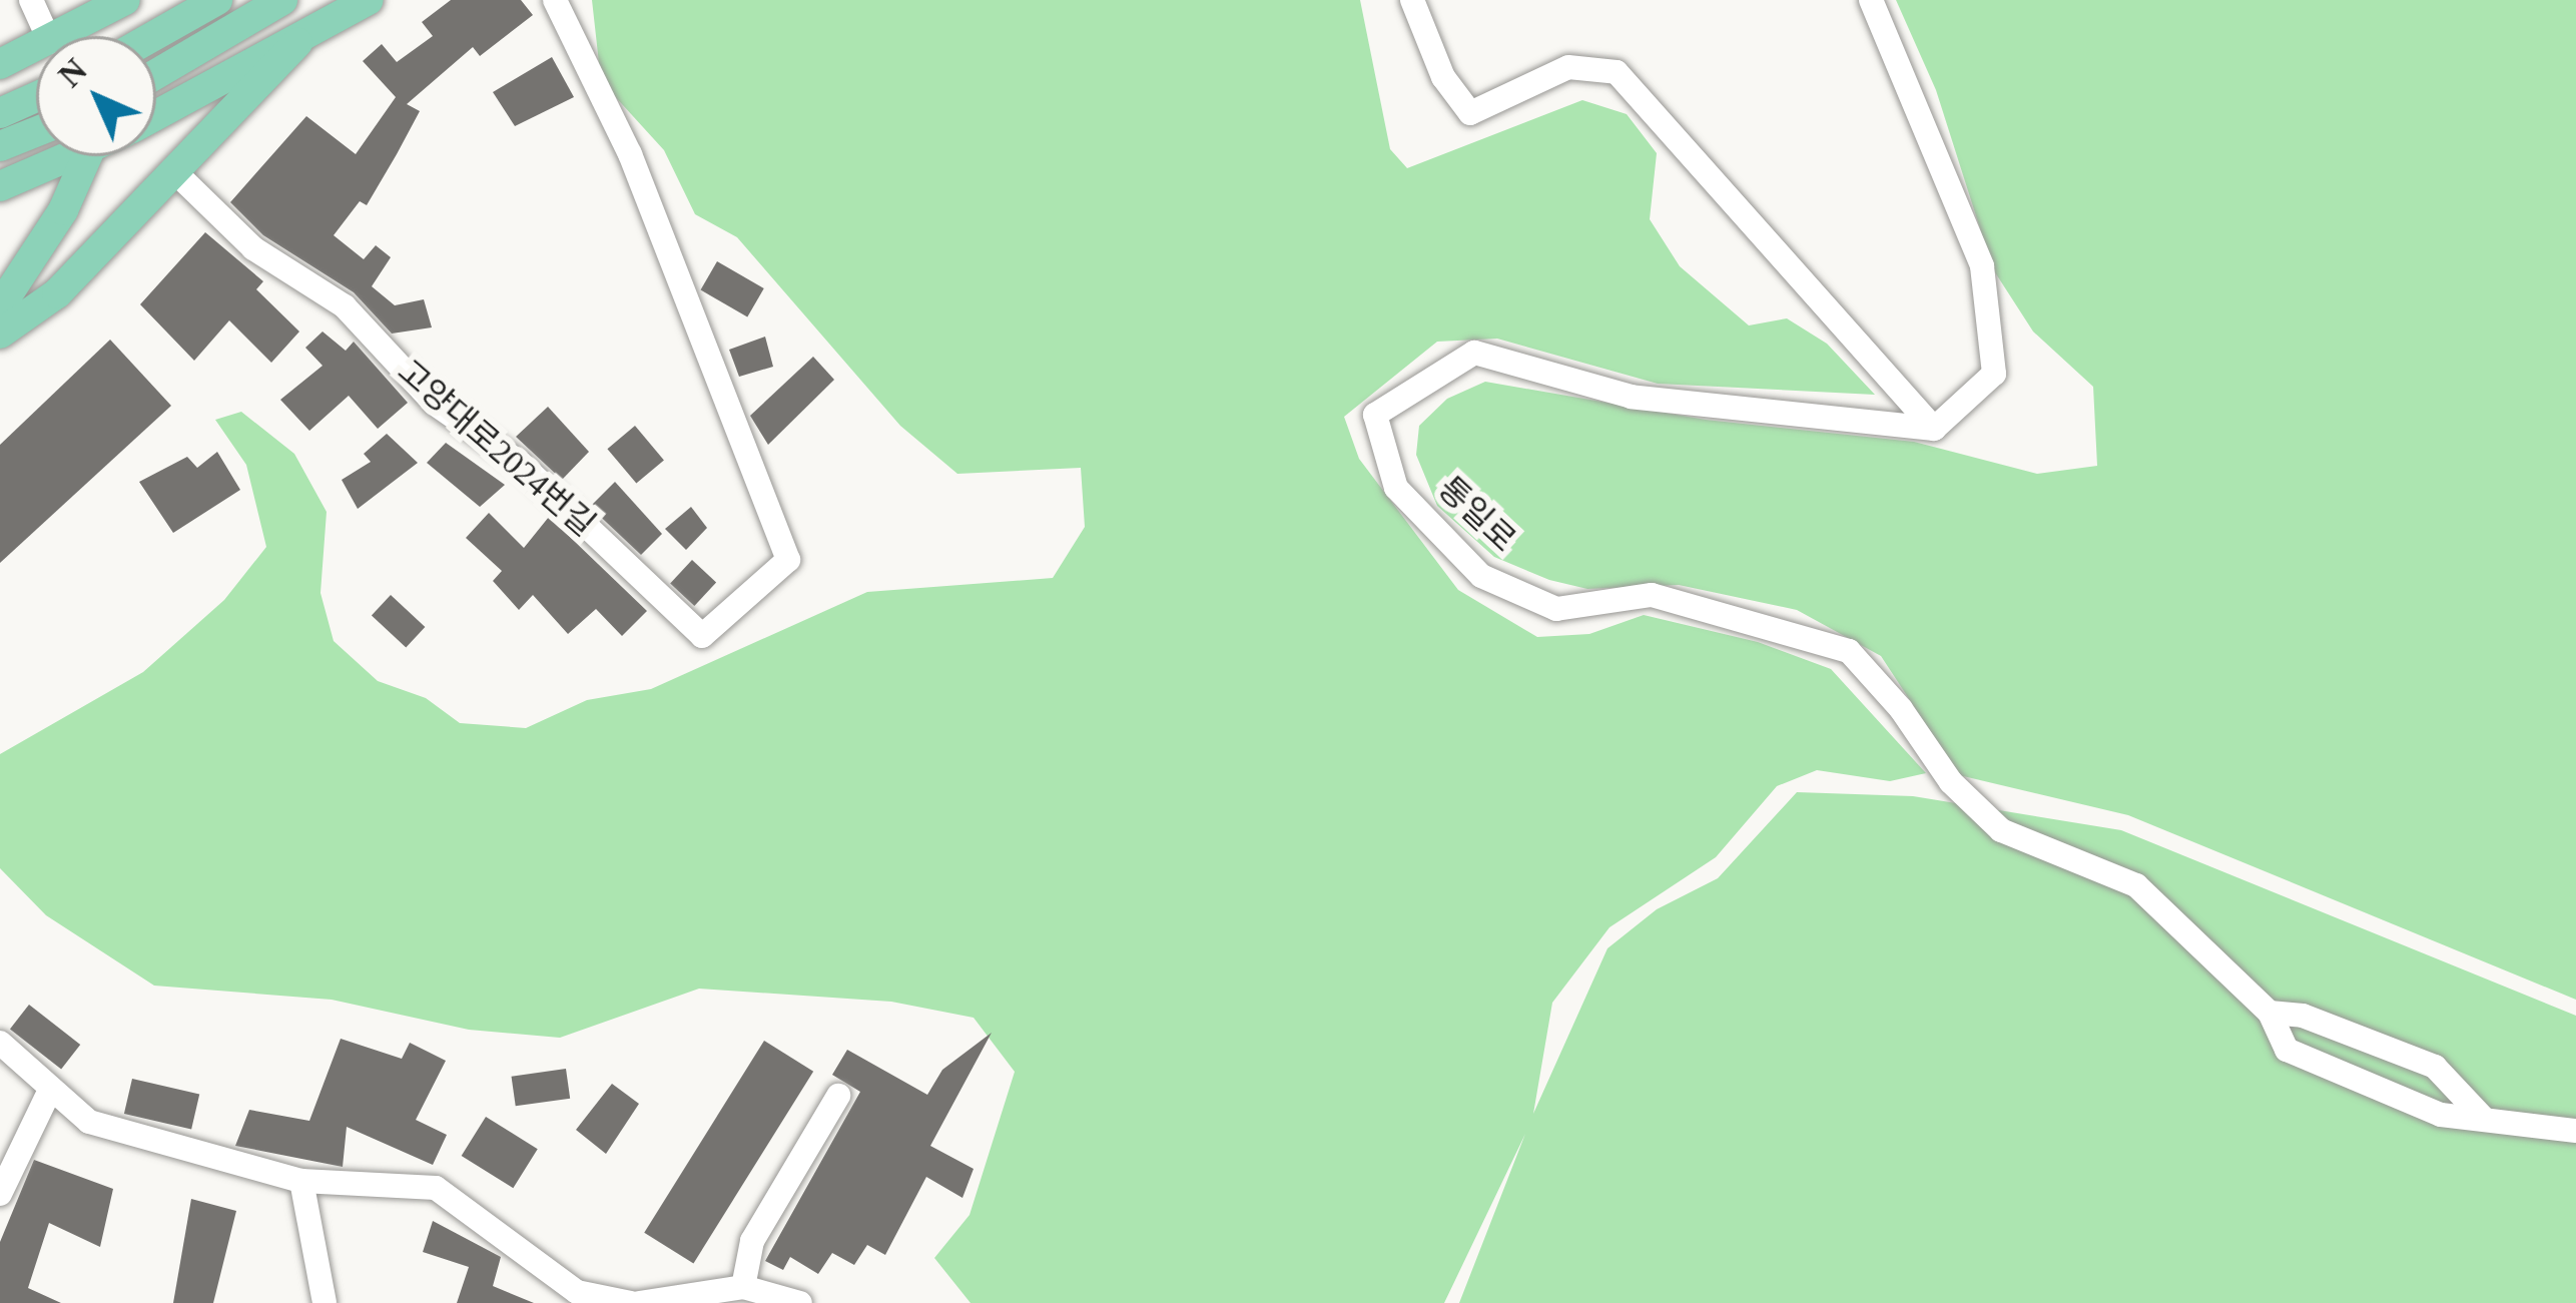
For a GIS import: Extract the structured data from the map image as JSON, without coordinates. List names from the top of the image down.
{
  "streets": {
    "street": ["고양대로2024번길", "통일로"]
  },
  "north": "top left"
}
